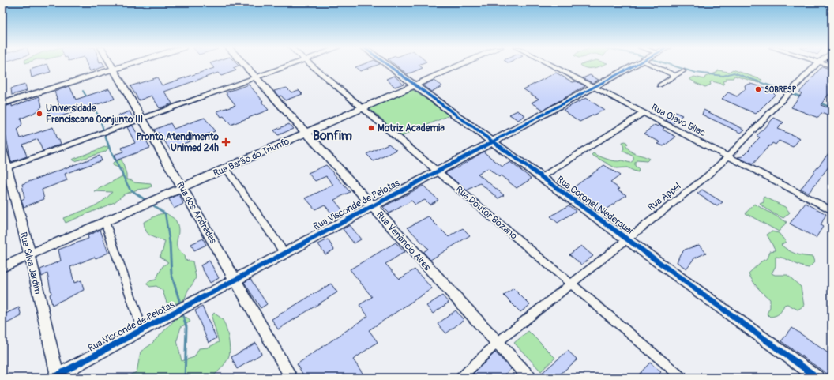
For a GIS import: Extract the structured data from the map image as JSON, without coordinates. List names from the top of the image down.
{
  "streets": {
    "street": [
      "Rua Olavo Bilac",
      "Rua Barão do Triunfo",
      "Rua Appel",
      "Rua Visconde de Pelotas",
      "Rua Coronel Niederauer",
      "Rua dos Andradas",
      "Rua Doutor Bozano",
      "Rua Venâncio Aires",
      "Rua Silva Jardim"
    ]
  },
  "crossings": [
    ["Rua Olavo Bilac", "Rua Appel"],
    ["Rua Olavo Bilac", "Rua Visconde de Pelotas"],
    ["Rua Barão do Triunfo", "Rua Coronel Niederauer"],
    ["Rua Barão do Triunfo", "Rua dos Andradas"],
    ["Rua Barão do Triunfo", "Rua Doutor Bozano"],
    ["Rua Barão do Triunfo", "Rua Venâncio Aires"],
    ["Rua Barão do Triunfo", "Rua Silva Jardim"],
    ["Rua Appel", "Rua Coronel Niederauer"],
    ["Rua Appel", "Rua Doutor Bozano"],
    ["Rua Appel", "Rua Venâncio Aires"],
    ["Rua Visconde de Pelotas", "Rua Coronel Niederauer"],
    ["Rua Visconde de Pelotas", "Rua dos Andradas"],
    ["Rua Visconde de Pelotas", "Rua Doutor Bozano"],
    ["Rua Visconde de Pelotas", "Rua Venâncio Aires"],
    ["Rua Visconde de Pelotas", "Rua Silva Jardim"]
  ],
  "districts": ["Bonfim"],
  "places": {
    "other": ["SOBRESP", "Universidade Franciscana Conjunto III", "Motriz Academia"],
    "health": ["Pronto Atendimento Unimed 24h"]
  }
}
